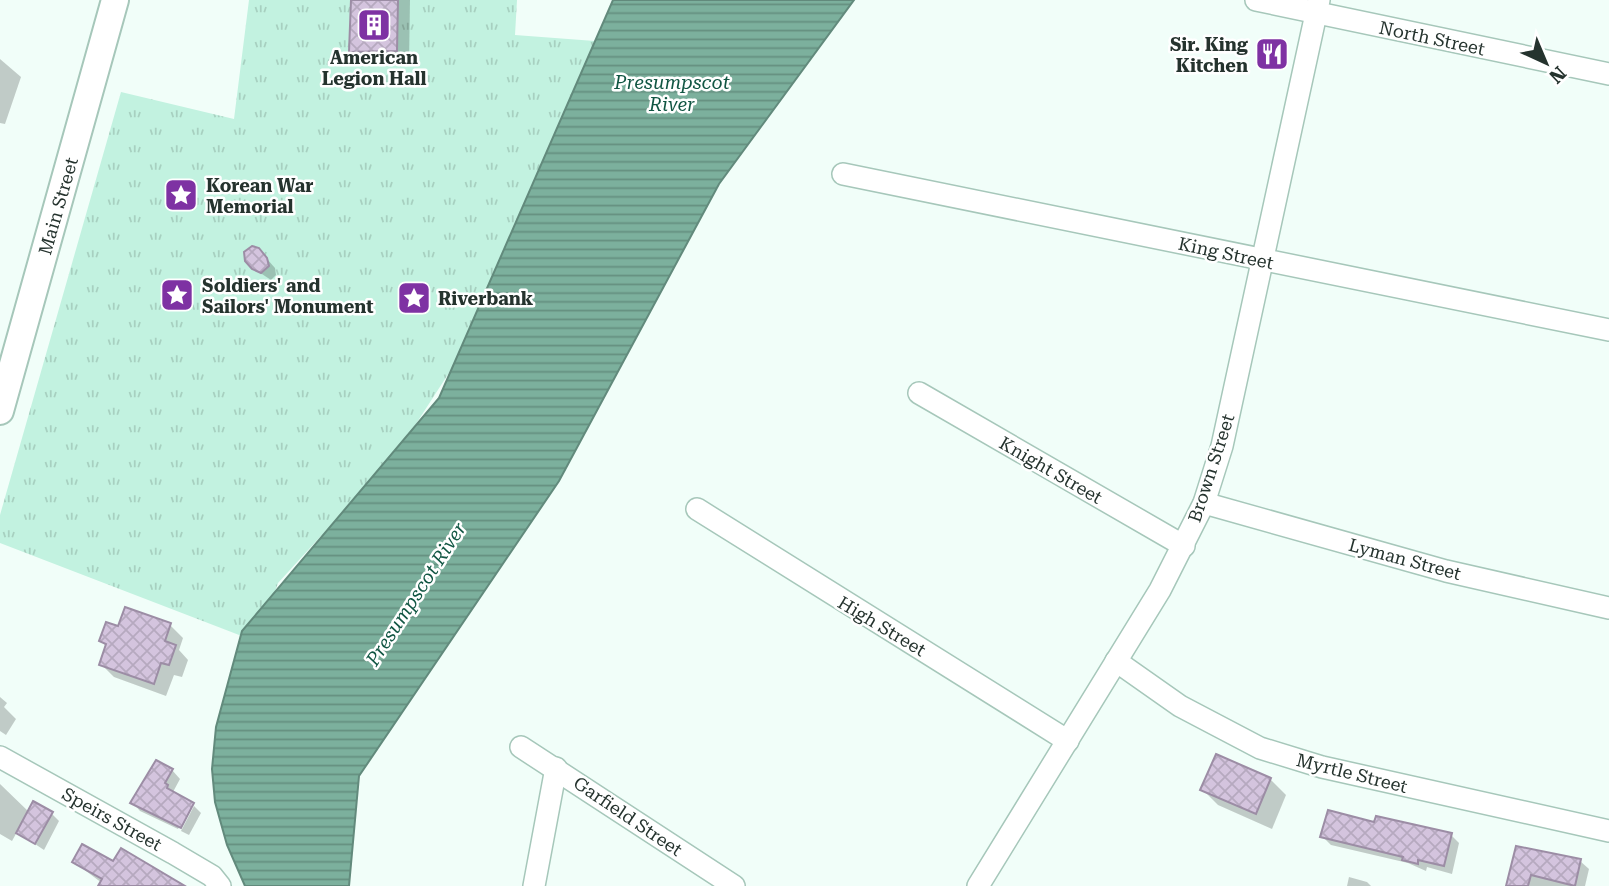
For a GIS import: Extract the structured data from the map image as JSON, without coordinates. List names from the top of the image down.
{
  "streets": {
    "main road": ["Main Street"],
    "street": [
      "North Street",
      "King Street",
      "Brown Street",
      "Knight Street",
      "Lyman Street",
      "High Street",
      "Myrtle Street",
      "Garfield Street",
      "Speirs Street"
    ]
  },
  "crossings": [
    ["North Street", "Brown Street"],
    ["King Street", "Brown Street"],
    ["Brown Street", "Knight Street"],
    ["Brown Street", "Lyman Street"],
    ["Brown Street", "High Street"],
    ["Brown Street", "Myrtle Street"]
  ],
  "water": ["Presumpscot River"],
  "places": {
    "building": ["American Legion Hall"],
    "restaurant": ["Sir. King Kitchen"],
    "place": ["Korean War Memorial", "Soldiers' and Sailors' Monument", "Riverbank"]
  },
  "north": "bottom right"
}
